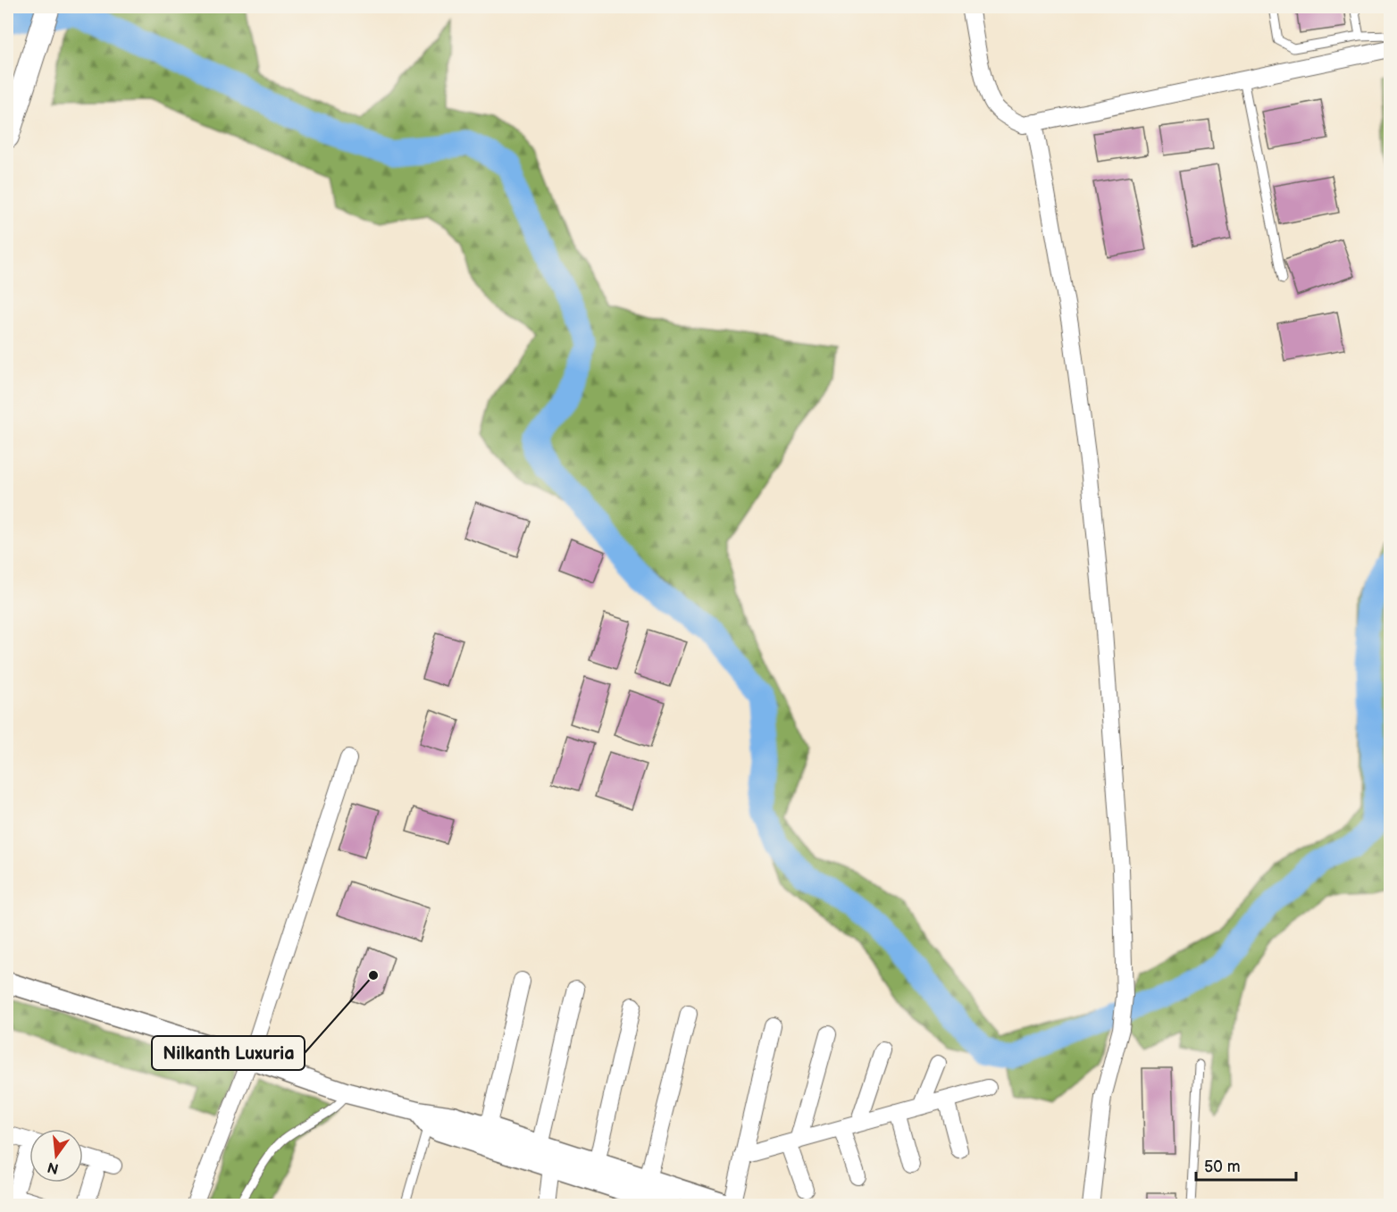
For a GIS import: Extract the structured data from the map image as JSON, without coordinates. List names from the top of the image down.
{
  "places": ["Nilkanth Luxuria"],
  "scale_bar": "50 m",
  "north": "bottom"
}
